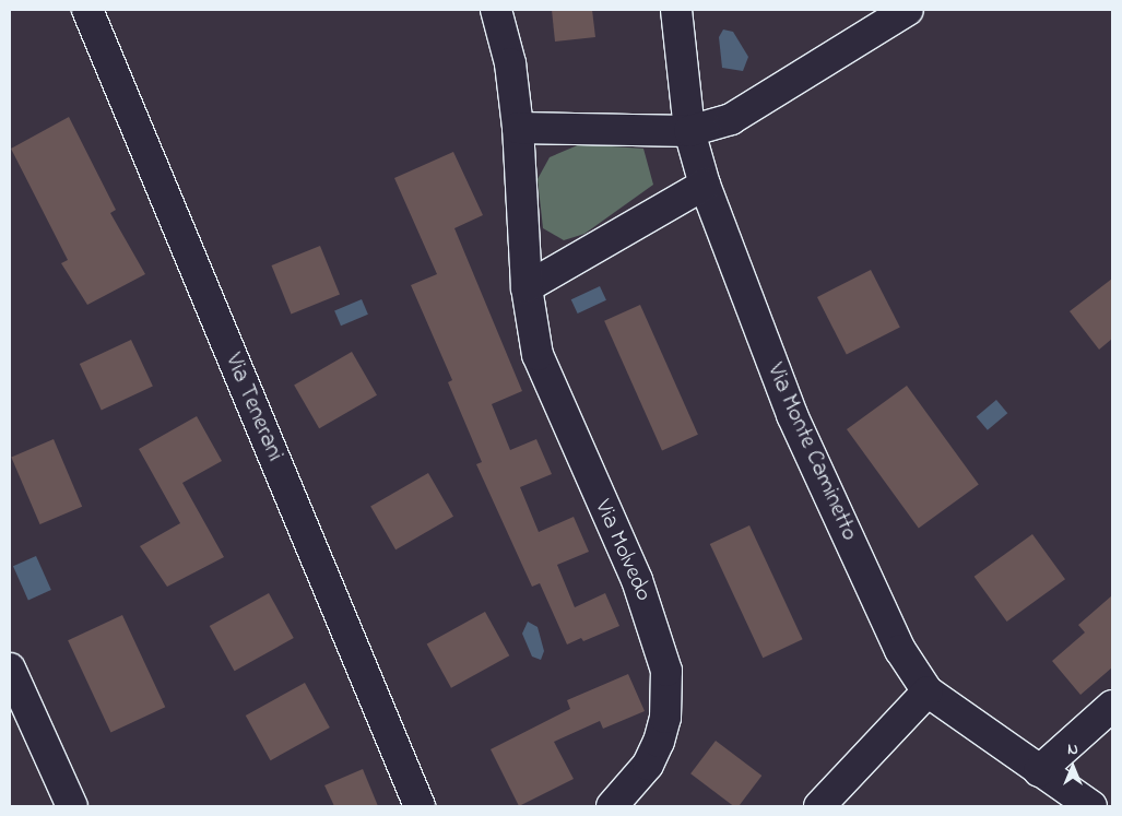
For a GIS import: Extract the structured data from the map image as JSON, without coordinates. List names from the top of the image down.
{
  "streets": {
    "street": ["Via Tenerani", "Via Monte Caminetto", "Via Molvedo"]
  },
  "north": "top"
}
